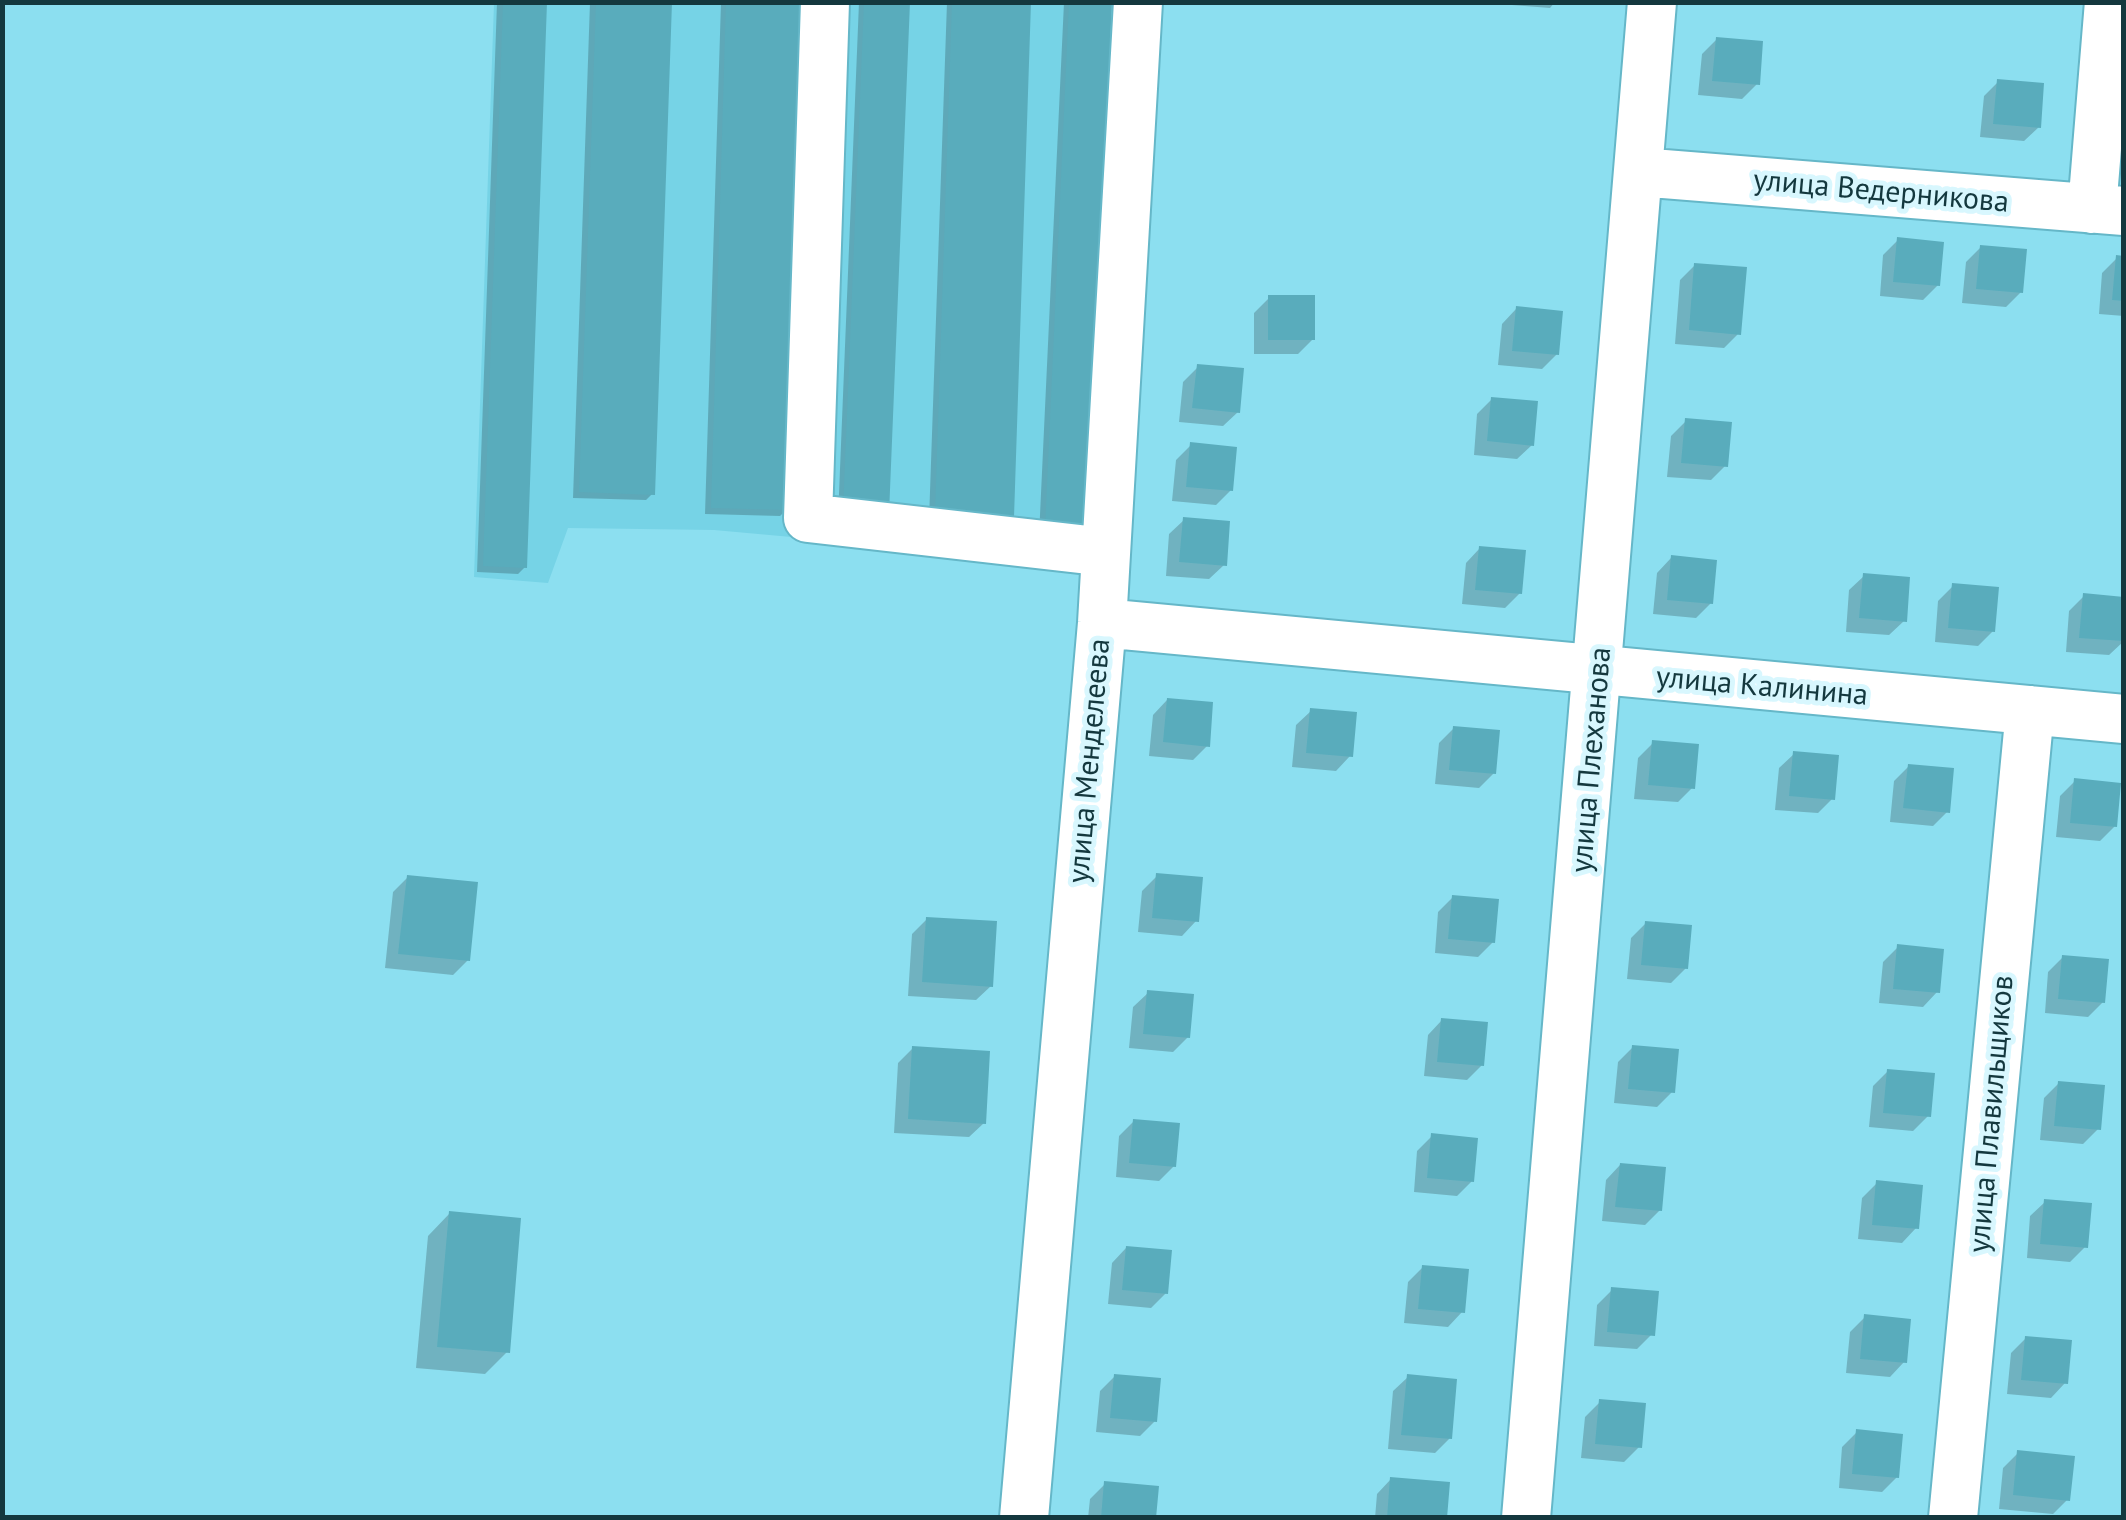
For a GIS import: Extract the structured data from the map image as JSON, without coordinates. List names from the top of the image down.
{
  "streets": {
    "street": [
      "улица Ведерникова",
      "улица Калинина",
      "улица Плеханова",
      "улица Менделеева",
      "улица Плавильщиков"
    ]
  },
  "crossings": [
    ["улица Ведерникова", "улица Плеханова"],
    ["улица Калинина", "улица Плеханова"],
    ["улица Калинина", "улица Менделеева"],
    ["улица Калинина", "улица Плавильщиков"]
  ]
}
